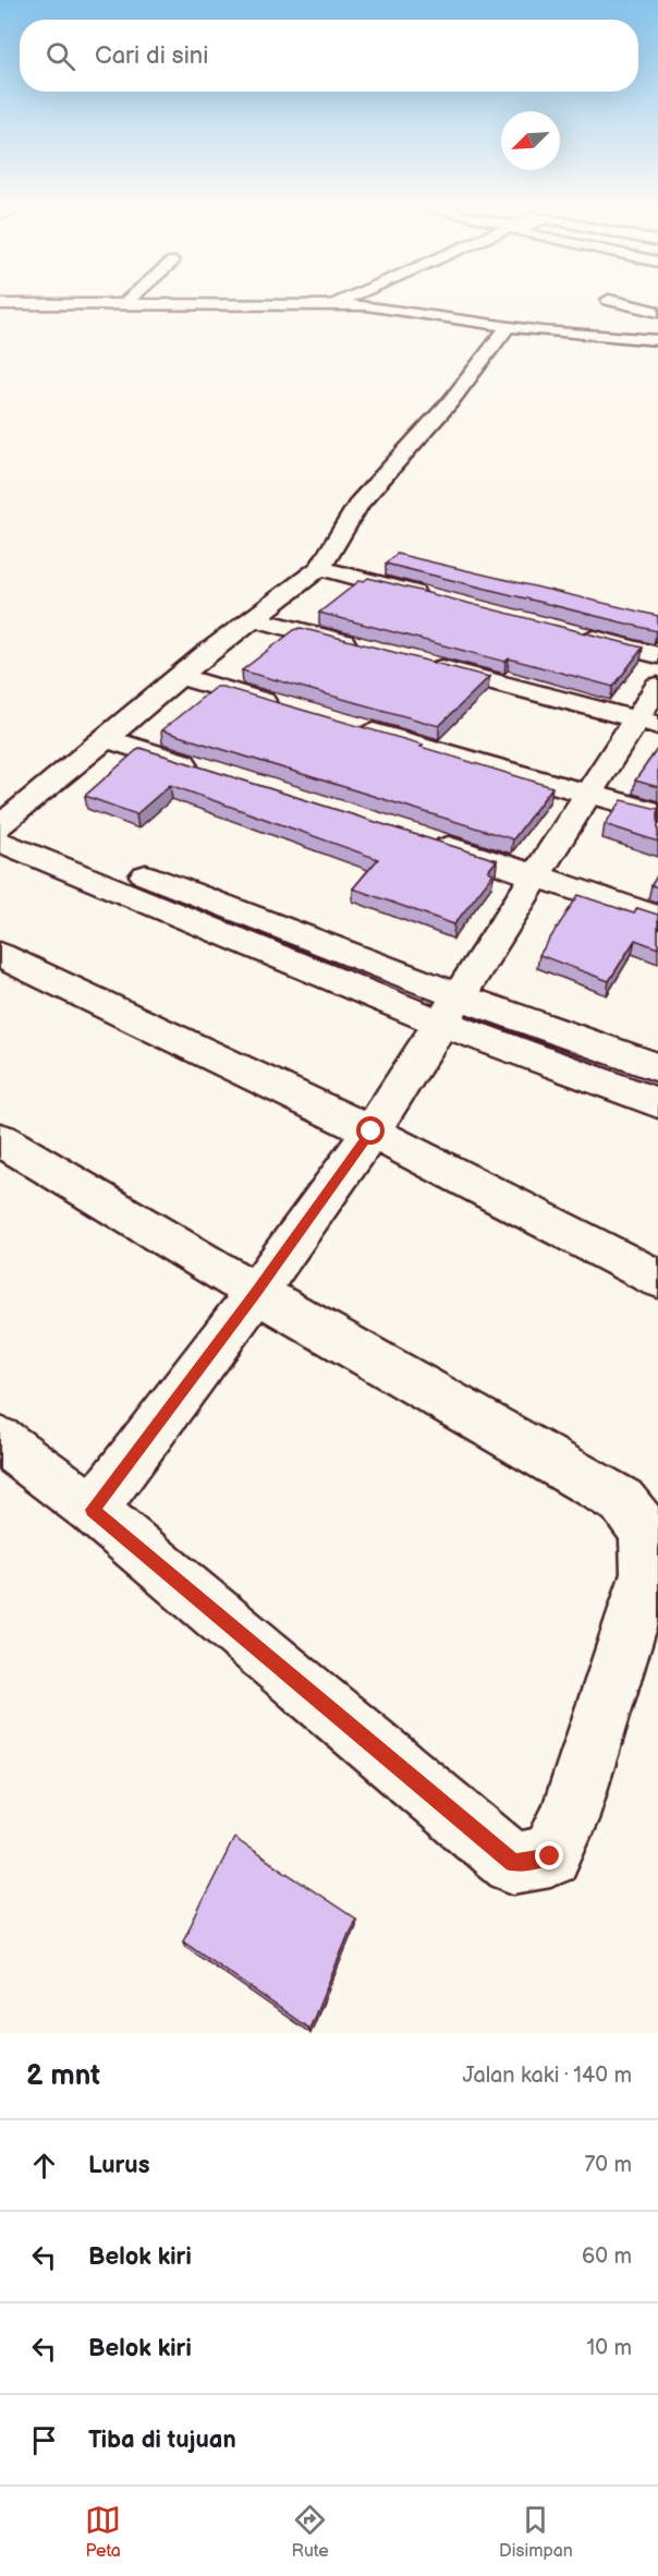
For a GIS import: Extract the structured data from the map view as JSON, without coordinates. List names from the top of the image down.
{
  "north": "bottom left",
  "page": {
    "search": "Cari di sini",
    "heading": ["2 mnt", "Jalan kaki · 140 m"],
    "list": [
      ["Lurus", "70 m"],
      ["Belok kiri", "60 m"],
      ["Belok kiri", "10 m"],
      "Tiba di tujuan"
    ],
    "nav": ["Peta", "Rute", "Disimpan"]
  }
}
